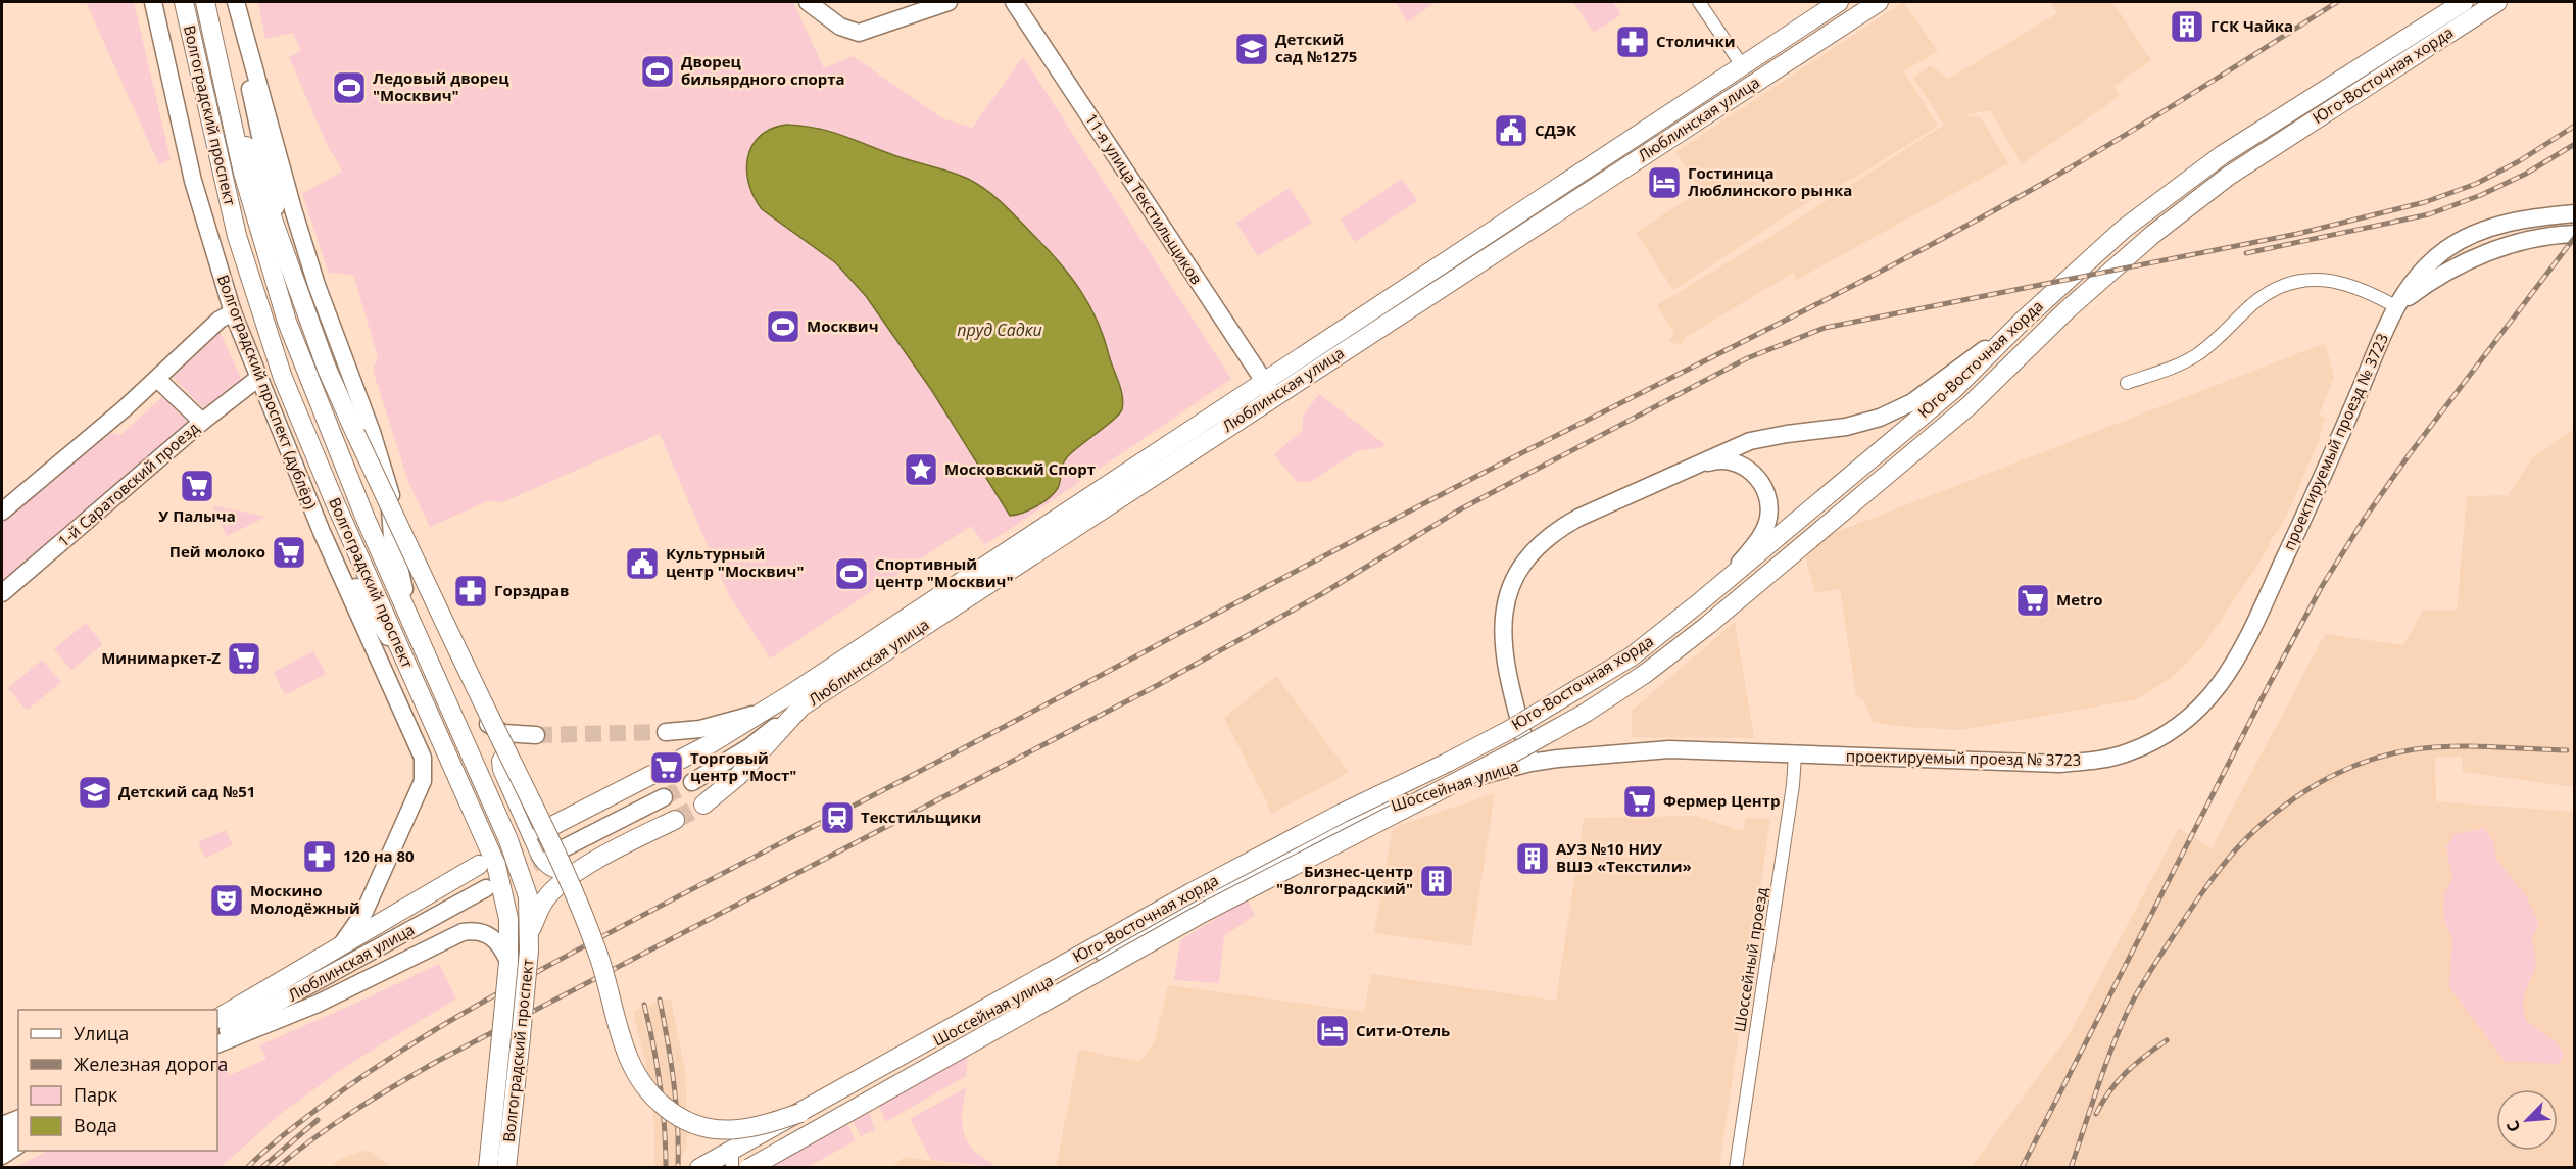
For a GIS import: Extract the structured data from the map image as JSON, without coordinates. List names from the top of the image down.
{
  "streets": {
    "main road": [
      "Юго-Восточная хорда",
      "Волгоградский проспект",
      "Люблинская улица",
      "11-я улица Текстильщиков",
      "Волгоградский проспект (дублёр)",
      "проектируемый проезд № 3723",
      "1-й Саратовский проезд",
      "Шоссейная улица"
    ],
    "street": ["Шоссейный проезд"]
  },
  "crossings": [
    ["Волгоградский проспект", "Волгоградский проспект (дублёр)"],
    ["Люблинская улица", "11-я улица Текстильщиков"],
    ["Люблинская улица", "Волгоградский проспект (дублёр)"],
    ["Волгоградский проспект (дублёр)", "1-й Саратовский проезд"],
    ["проектируемый проезд № 3723", "Шоссейная улица"],
    ["проектируемый проезд № 3723", "Шоссейный проезд"]
  ],
  "water": ["пруд Садки"],
  "places": {
    "building": ["ГСК Чайка", "АУЗ №10 НИУ ВШЭ «Текстили»", "Бизнес-центр \"Волгоградский\""],
    "pharmacy": ["Столички", "Горздрав", "120 на 80"],
    "school or university": ["Детский сад №1275", "Детский сад №51"],
    "sports": [
      "Дворец бильярдного спорта",
      "Ледовый дворец \"Москвич\"",
      "Москвич",
      "Спортивный центр \"Москвич\""
    ],
    "public building": ["СДЭК", "Культурный центр \"Москвич\""],
    "hotel": ["Гостиница Люблинского рынка", "Сити-Отель"],
    "place": ["Московский Спорт"],
    "supermarket": [
      "У Палыча",
      "Пей молоко",
      "Metro",
      "Минимаркет-Z",
      "Торговый центр \"Мост\"",
      "Фермер Центр"
    ],
    "station": ["Текстильщики"],
    "theatre": ["Москино Молодёжный"]
  },
  "legend": [
    "Улица",
    "Железная дорога",
    "Парк",
    "Вода"
  ],
  "north": "bottom left"
}
